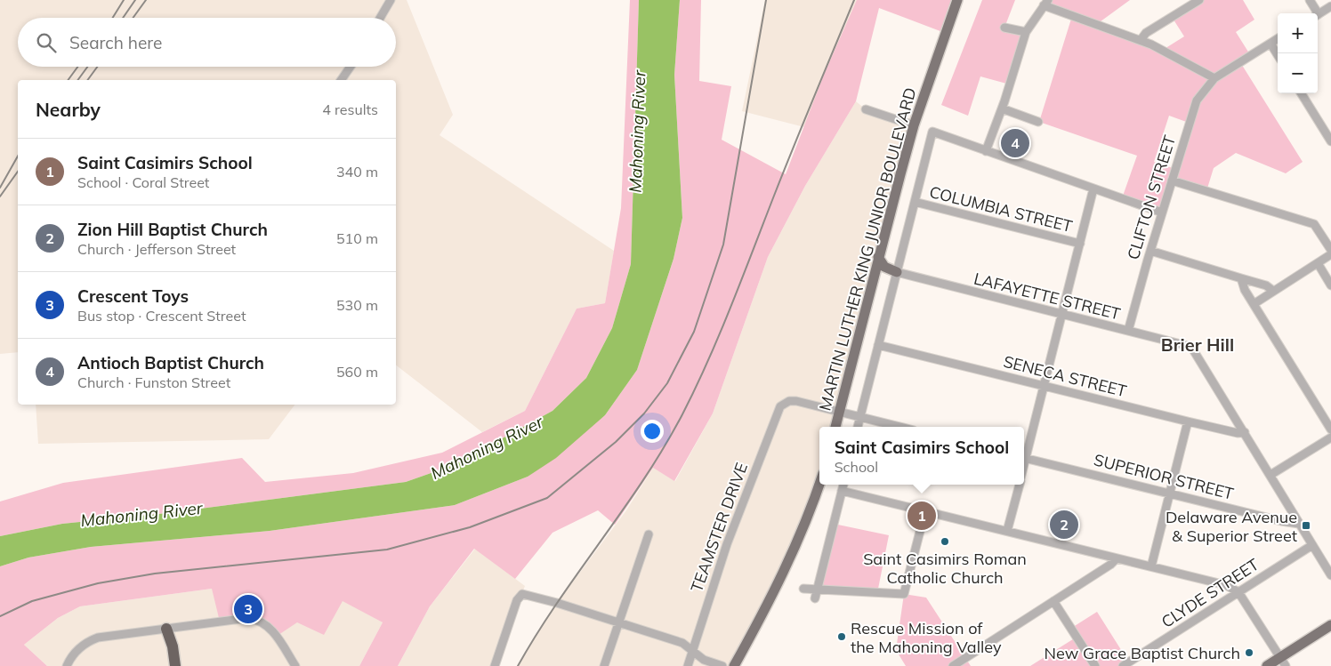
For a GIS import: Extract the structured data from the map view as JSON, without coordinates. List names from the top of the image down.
{
  "streets": {
    "main road": ["MARTIN LUTHER KING JUNIOR BOULEVARD"],
    "street": [
      "CLIFTON STREET",
      "COLUMBIA STREET",
      "LAFAYETTE STREET",
      "SENECA STREET",
      "SUPERIOR STREET",
      "TEAMSTER DRIVE",
      "CLYDE STREET"
    ]
  },
  "crossings": [
    ["CLIFTON STREET", "LAFAYETTE STREET"],
    ["MARTIN LUTHER KING JUNIOR BOULEVARD", "TEAMSTER DRIVE"],
    ["LAFAYETTE STREET", "SENECA STREET"]
  ],
  "districts": ["Brier Hill"],
  "water": ["Mahoning River"],
  "places": {
    "transit": ["Delaware Avenue & Superior Street"],
    "other": ["Saint Casimirs Roman Catholic Church", "Rescue Mission of the Mahoning Valley", "New Grace Baptist Church"]
  },
  "page": {
    "map_buttons": ["+", "−"],
    "search": "Search here",
    "heading": ["Nearby", "4 results"],
    "pins": [
      "4",
      "1",
      "2",
      "3"
    ],
    "list": [
      {
        "mark": "1",
        "name": "Saint Casimirs School",
        "note": "School · Coral Street",
        "value": "340 m"
      },
      {
        "mark": "2",
        "name": "Zion Hill Baptist Church",
        "note": "Church · Jefferson Street",
        "value": "510 m"
      },
      {
        "mark": "3",
        "name": "Crescent Toys",
        "note": "Bus stop · Crescent Street",
        "value": "530 m"
      },
      {
        "mark": "4",
        "name": "Antioch Baptist Church",
        "note": "Church · Funston Street",
        "value": "560 m"
      }
    ],
    "popup": ["Saint Casimirs School", "School"]
  }
}
